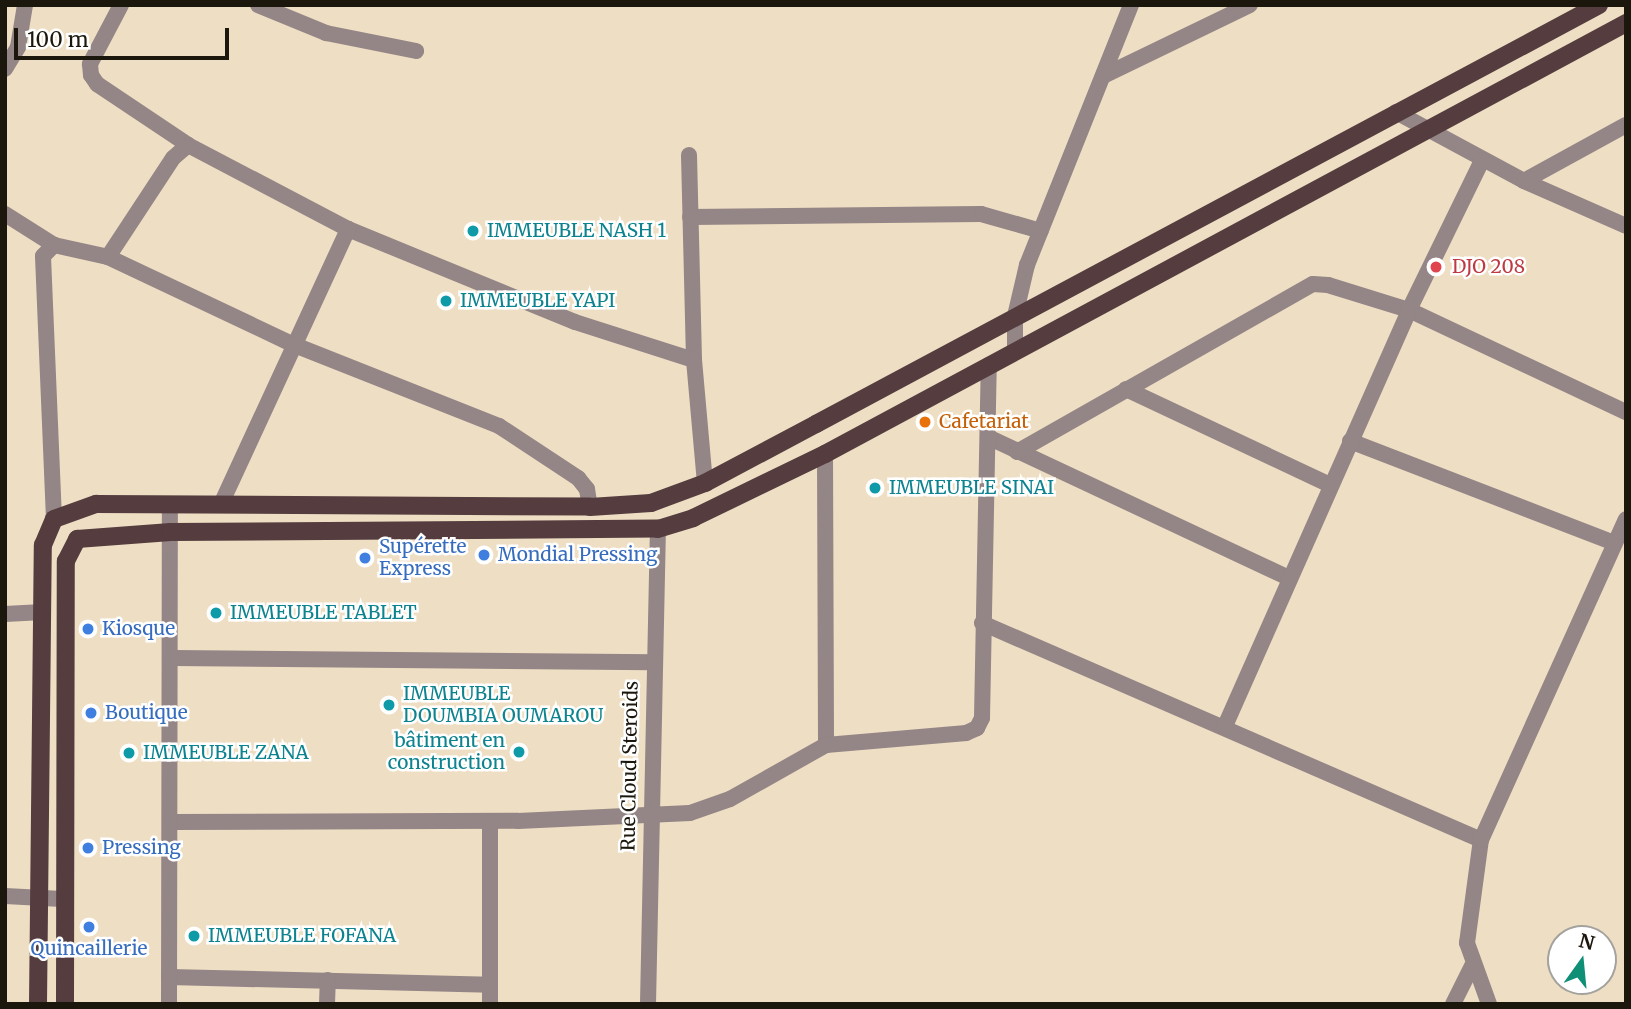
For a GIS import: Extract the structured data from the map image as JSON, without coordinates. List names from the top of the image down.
{
  "streets": {
    "street": ["Rue Cloud Steroids"]
  },
  "places": [
    "IMMEUBLE NASH 1",
    "DJO 208",
    "IMMEUBLE YAPI",
    "Cafetariat",
    "IMMEUBLE SINAI",
    "Mondial Pressing",
    "Supérette Express",
    "IMMEUBLE TABLET",
    "Kiosque",
    "IMMEUBLE DOUMBIA OUMAROU",
    "Boutique",
    "bâtiment en construction",
    "IMMEUBLE ZANA",
    "Pressing",
    "Quincaillerie",
    "IMMEUBLE FOFANA"
  ],
  "scale_bar": "100 m",
  "north": "top"
}
